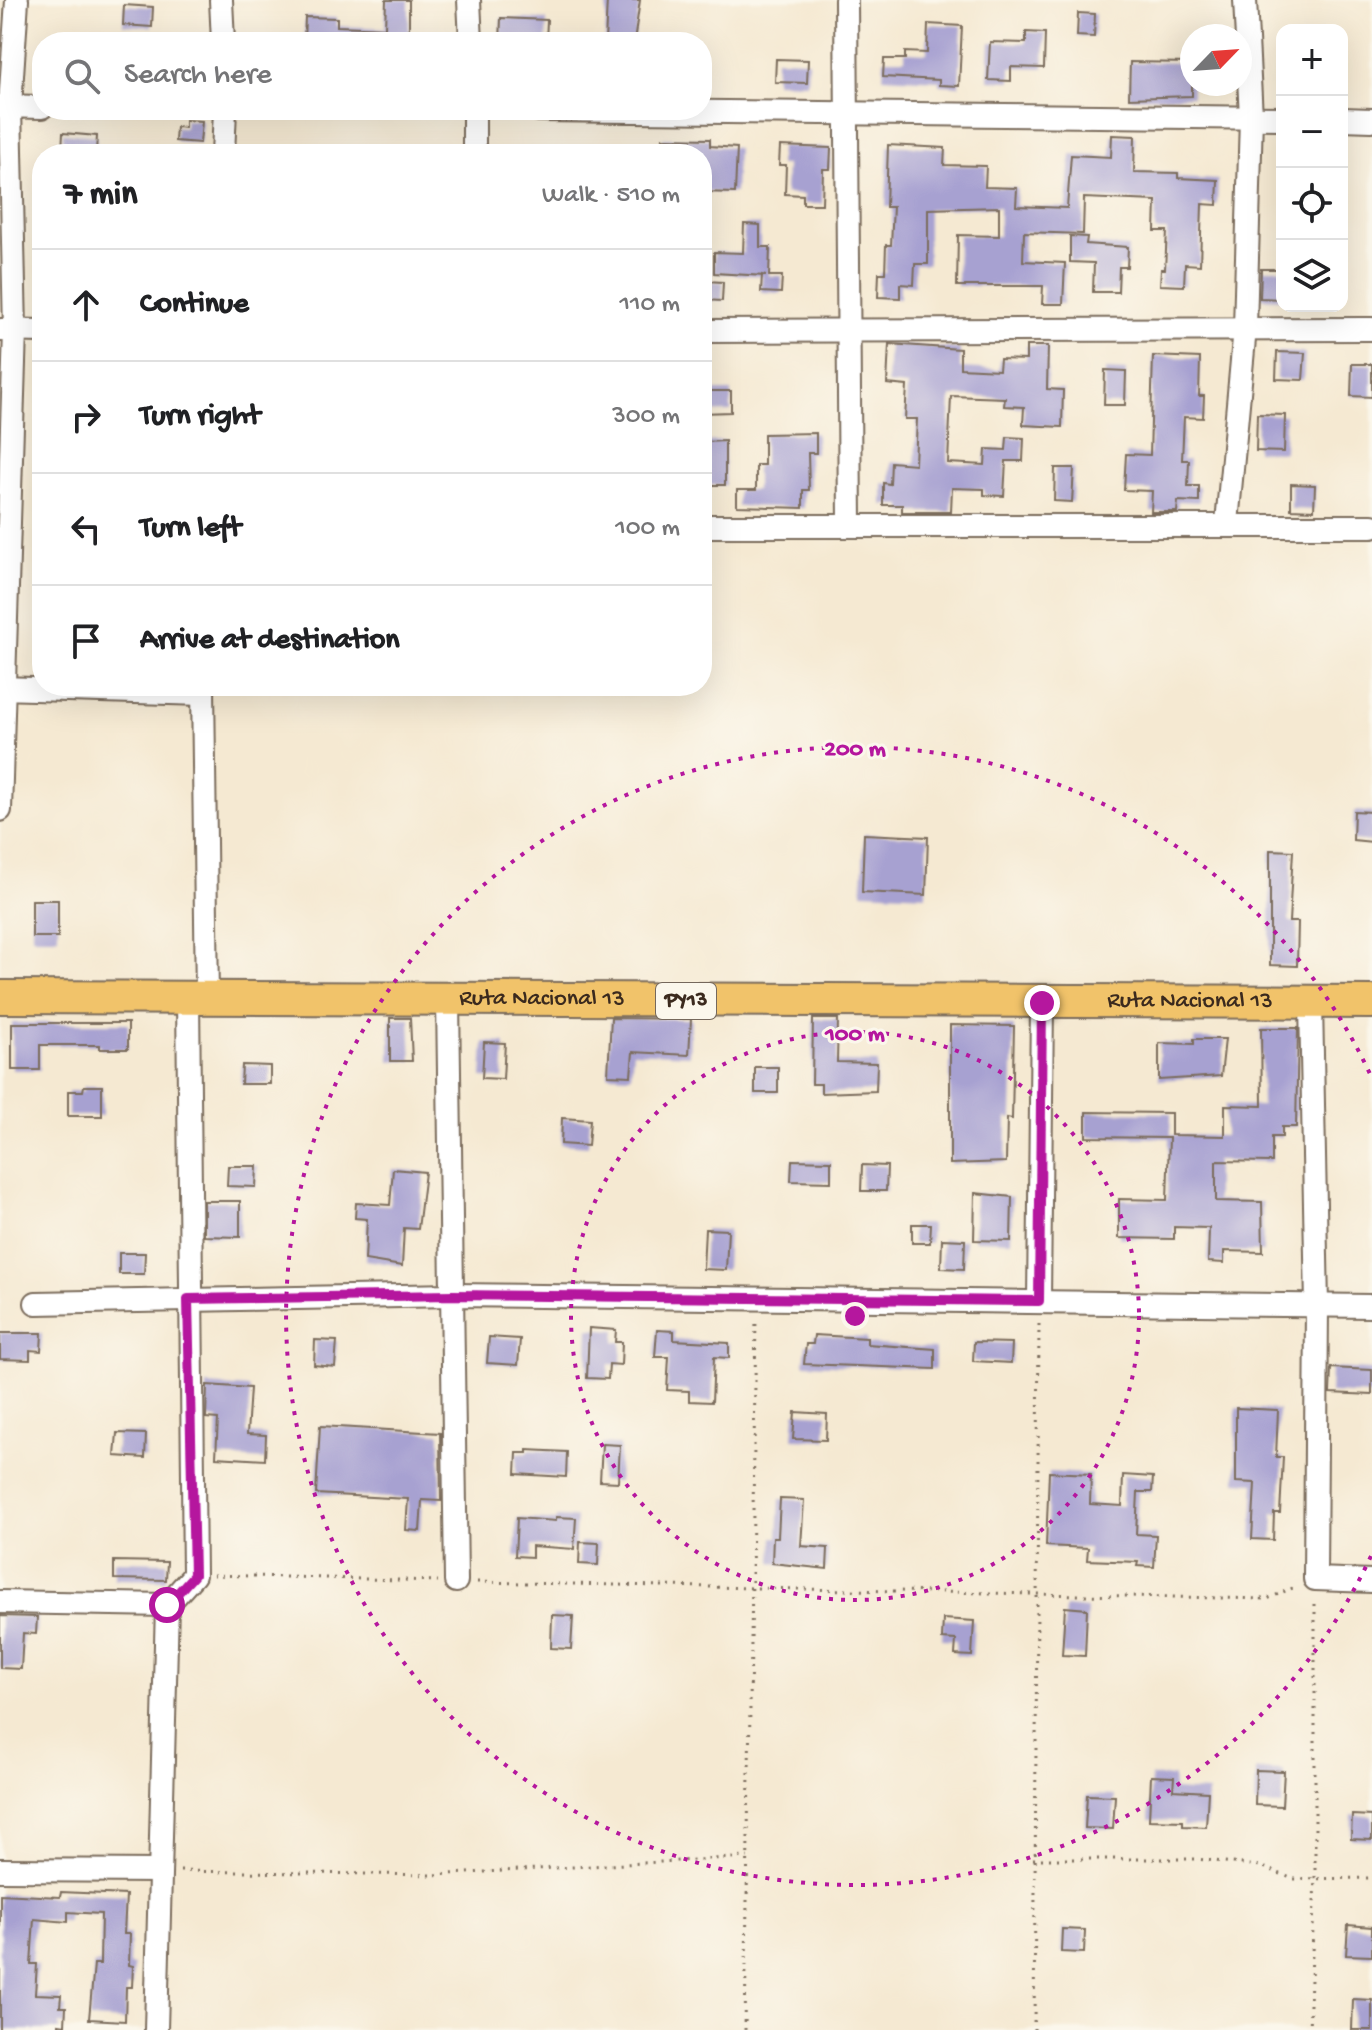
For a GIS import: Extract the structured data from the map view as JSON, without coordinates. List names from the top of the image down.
{
  "streets": {
    "highway": ["Ruta Nacional 13", "PY13"]
  },
  "north": "top right",
  "page": {
    "map_buttons": ["+", "−"],
    "search": "Search here",
    "heading": ["7 min", "Walk · 510 m"],
    "list": [
      ["Continue", "110 m"],
      ["Turn right", "300 m"],
      ["Turn left", "100 m"],
      "Arrive at destination"
    ]
  },
  "rings": ["200 m", "100 m"]
}
